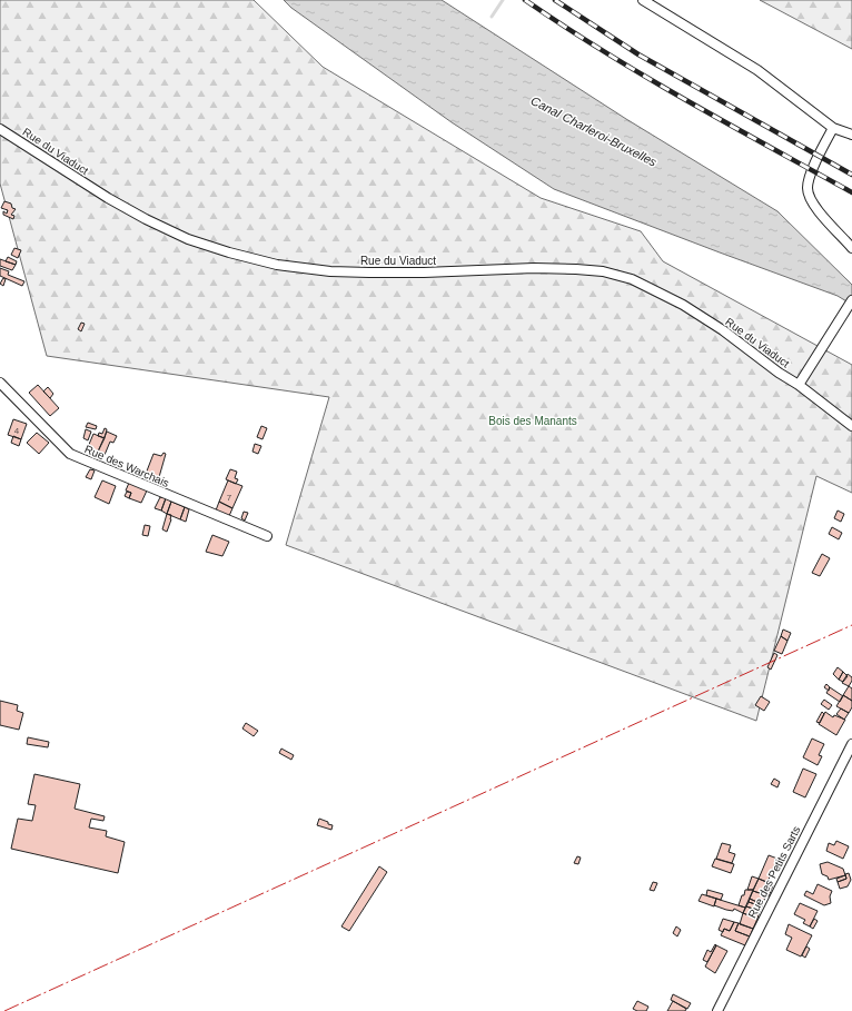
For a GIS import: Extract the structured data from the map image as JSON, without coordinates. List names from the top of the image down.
{
  "streets": {
    "street": ["Rue du Viaduct", "Rue des Warchais", "Rue des Petits Sarts"]
  },
  "water": ["Canal Charleroi-Bruxelles"],
  "parks": ["Bois des Manants"],
  "house_numbers": ["4", "7"]
}
